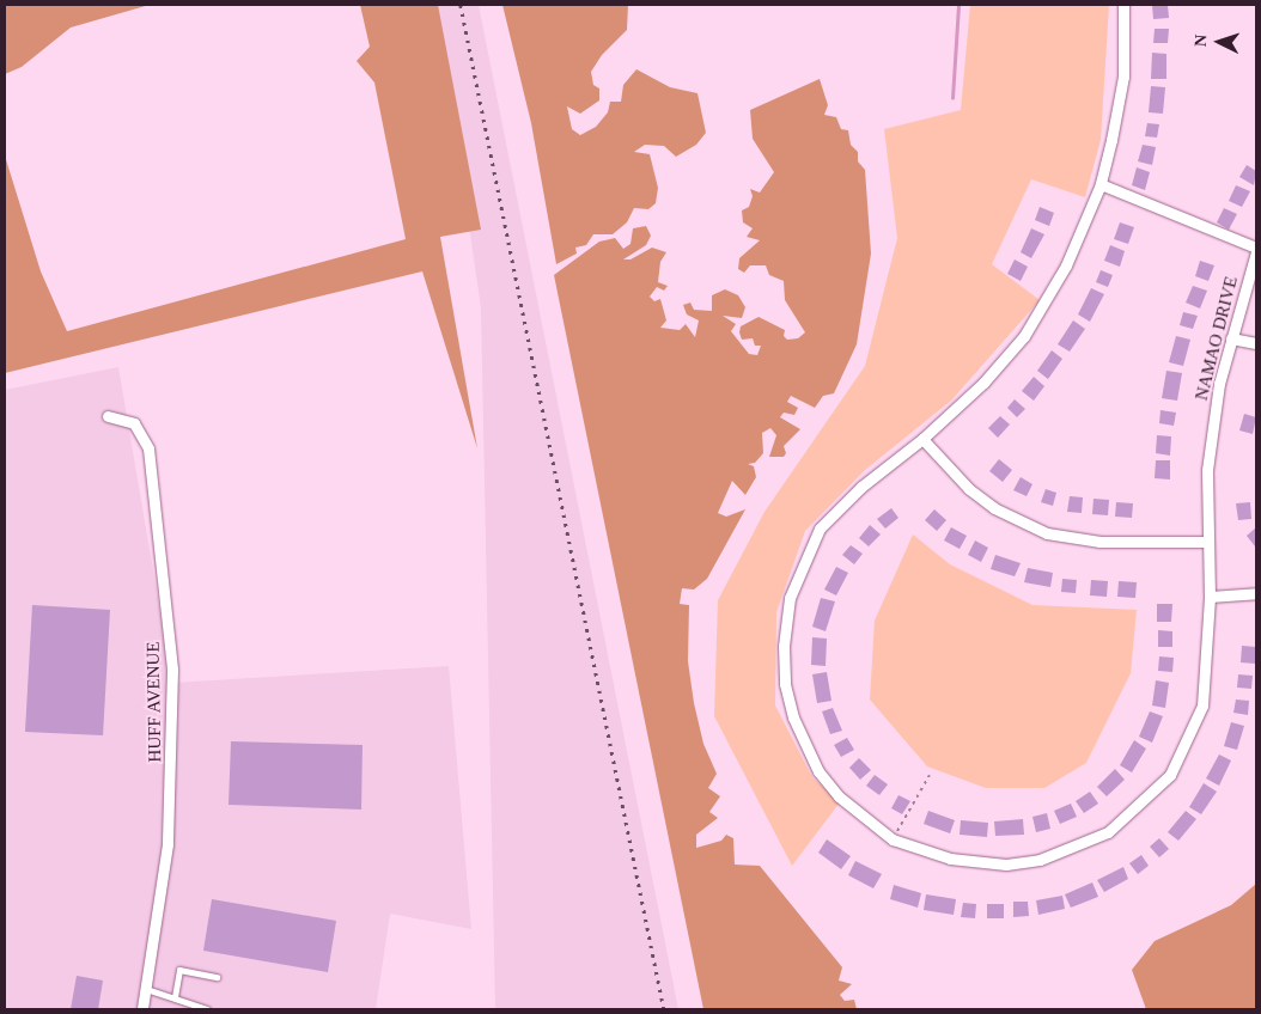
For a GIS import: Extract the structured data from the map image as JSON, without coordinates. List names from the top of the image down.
{
  "streets": {
    "street": ["NAMAO DRIVE", "HUFF AVENUE"]
  },
  "north": "left"
}
